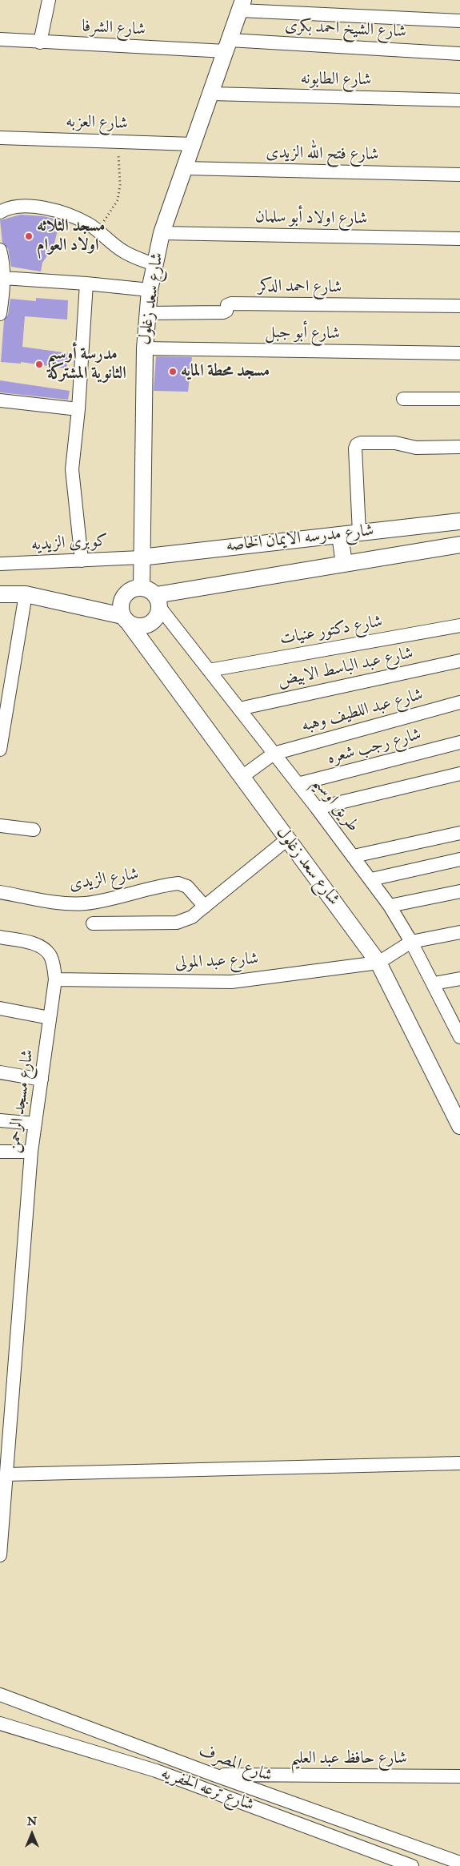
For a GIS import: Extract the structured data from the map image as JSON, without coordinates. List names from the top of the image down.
{
  "streets": {
    "street": [
      "شارع الشرفا",
      "شارع الشيخ احمد بكرى",
      "شارع الطابونه",
      "شارع العزبه",
      "شارع فتح الله الزيدى",
      "شارع اولاد أبو سلمان",
      "شارع احمد الدكر",
      "شارع سعد زغلول",
      "شارع أبو جبل",
      "شارع مدرسه الايمان الخاصه",
      "كوبرى الزيديه",
      "شارع دكتور عنيات",
      "شارع عبد الباسط الابيض",
      "شارع عبد اللطيف وهبه",
      "شارع رجب شعره",
      "طريق اوسيم",
      "شارع الزيدى",
      "شارع عبد المولى",
      "شارع مسجد الرحمن",
      "شارع حافظ عبد العليم",
      "شارع المصرف",
      "شارع ترعه الحفريه"
    ]
  },
  "crossings": [
    ["شارع الشرفا", "شارع الشيخ احمد بكرى"],
    ["شارع الشرفا", "شارع سعد زغلول"],
    ["شارع الشيخ احمد بكرى", "شارع سعد زغلول"],
    ["شارع الطابونه", "شارع سعد زغلول"],
    ["شارع العزبه", "شارع سعد زغلول"],
    ["شارع فتح الله الزيدى", "شارع سعد زغلول"],
    ["شارع اولاد أبو سلمان", "شارع سعد زغلول"],
    ["شارع احمد الدكر", "شارع سعد زغلول"],
    ["شارع سعد زغلول", "شارع أبو جبل"],
    ["شارع سعد زغلول", "شارع مدرسه الايمان الخاصه"],
    ["شارع سعد زغلول", "كوبرى الزيديه"],
    ["شارع سعد زغلول", "طريق اوسيم"],
    ["شارع سعد زغلول", "شارع عبد المولى"],
    ["شارع مدرسه الايمان الخاصه", "كوبرى الزيديه"],
    ["شارع مدرسه الايمان الخاصه", "طريق اوسيم"],
    ["شارع دكتور عنيات", "طريق اوسيم"],
    ["شارع عبد الباسط الابيض", "طريق اوسيم"],
    ["شارع عبد اللطيف وهبه", "طريق اوسيم"],
    ["شارع رجب شعره", "طريق اوسيم"],
    ["شارع عبد المولى", "شارع مسجد الرحمن"],
    ["شارع حافظ عبد العليم", "شارع المصرف"]
  ],
  "places": ["مسجد الثلاثه اولاد العوام", "مدرسة أوسيم الثانوية المشتركة", "مسجد محطة المايه"],
  "north": "top"
}
